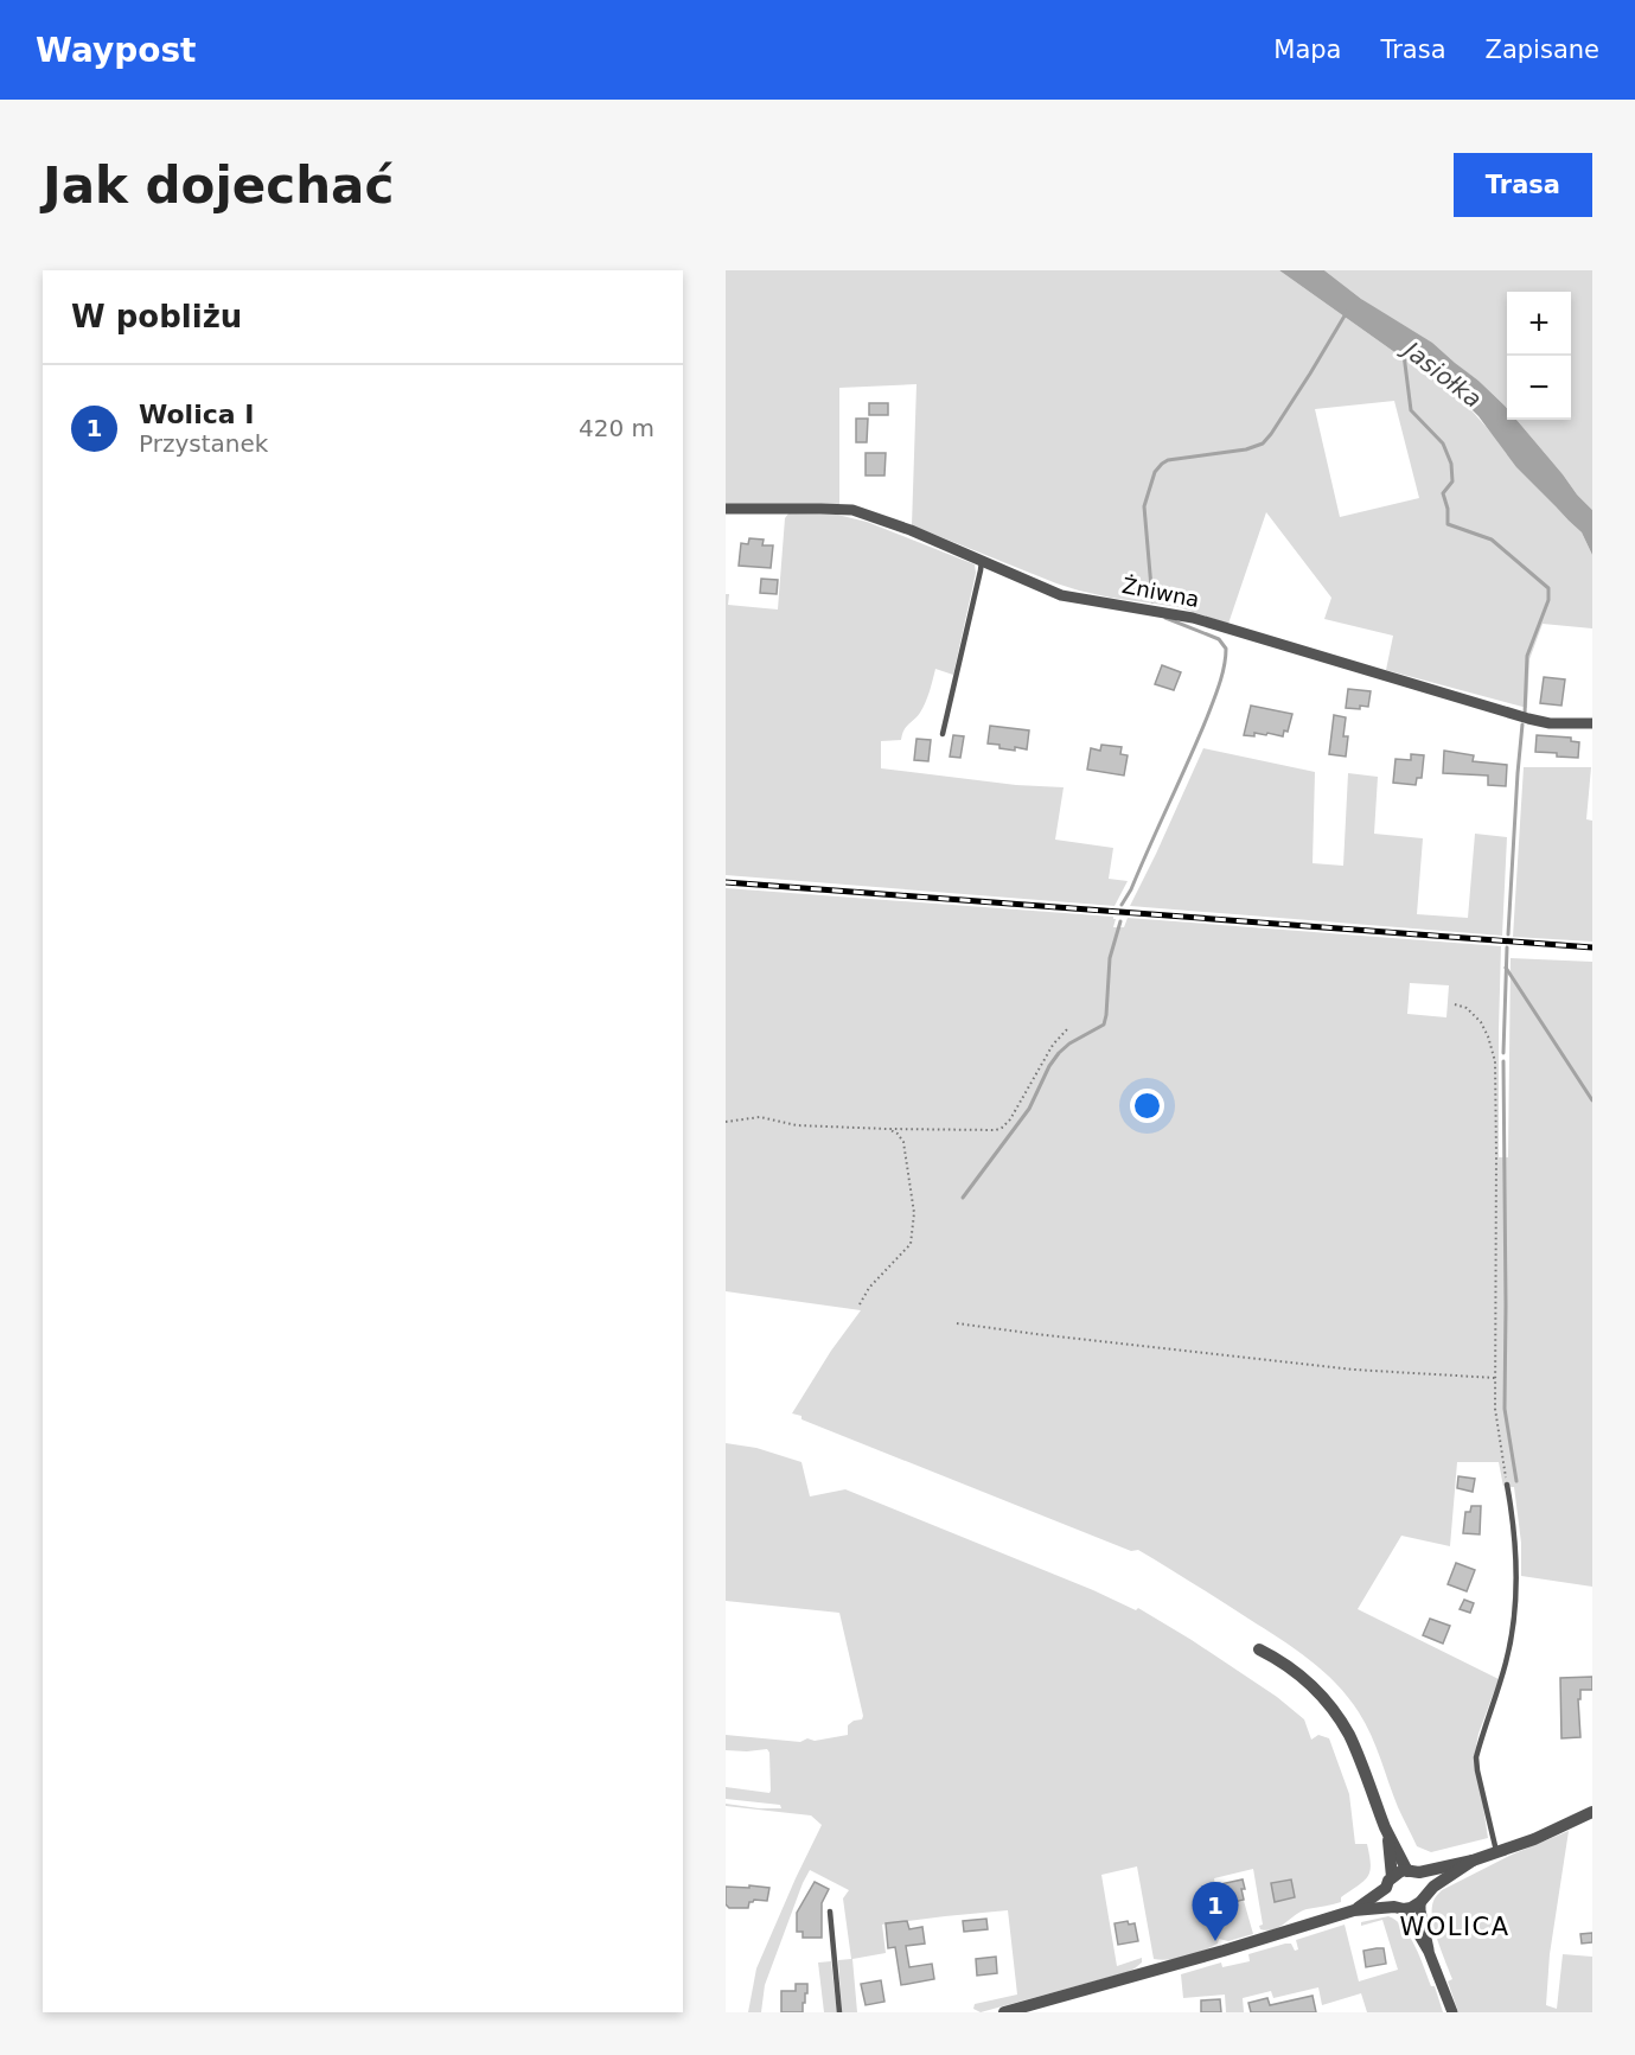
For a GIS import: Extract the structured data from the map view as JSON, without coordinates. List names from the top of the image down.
{
  "streets": {
    "street": ["Żniwna"]
  },
  "districts": ["WOLICA"],
  "water": ["Jasiołka"],
  "page": {
    "header": "Waypost",
    "nav": ["Mapa", "Trasa", "Zapisane"],
    "buttons": "Trasa",
    "title": "Jak dojechać",
    "heading": "W pobliżu",
    "map_buttons": ["+", "−"],
    "list": [
      {
        "mark": "1",
        "name": "Wolica I",
        "note": "Przystanek",
        "value": "420 m"
      }
    ],
    "pins": "1"
  }
}
